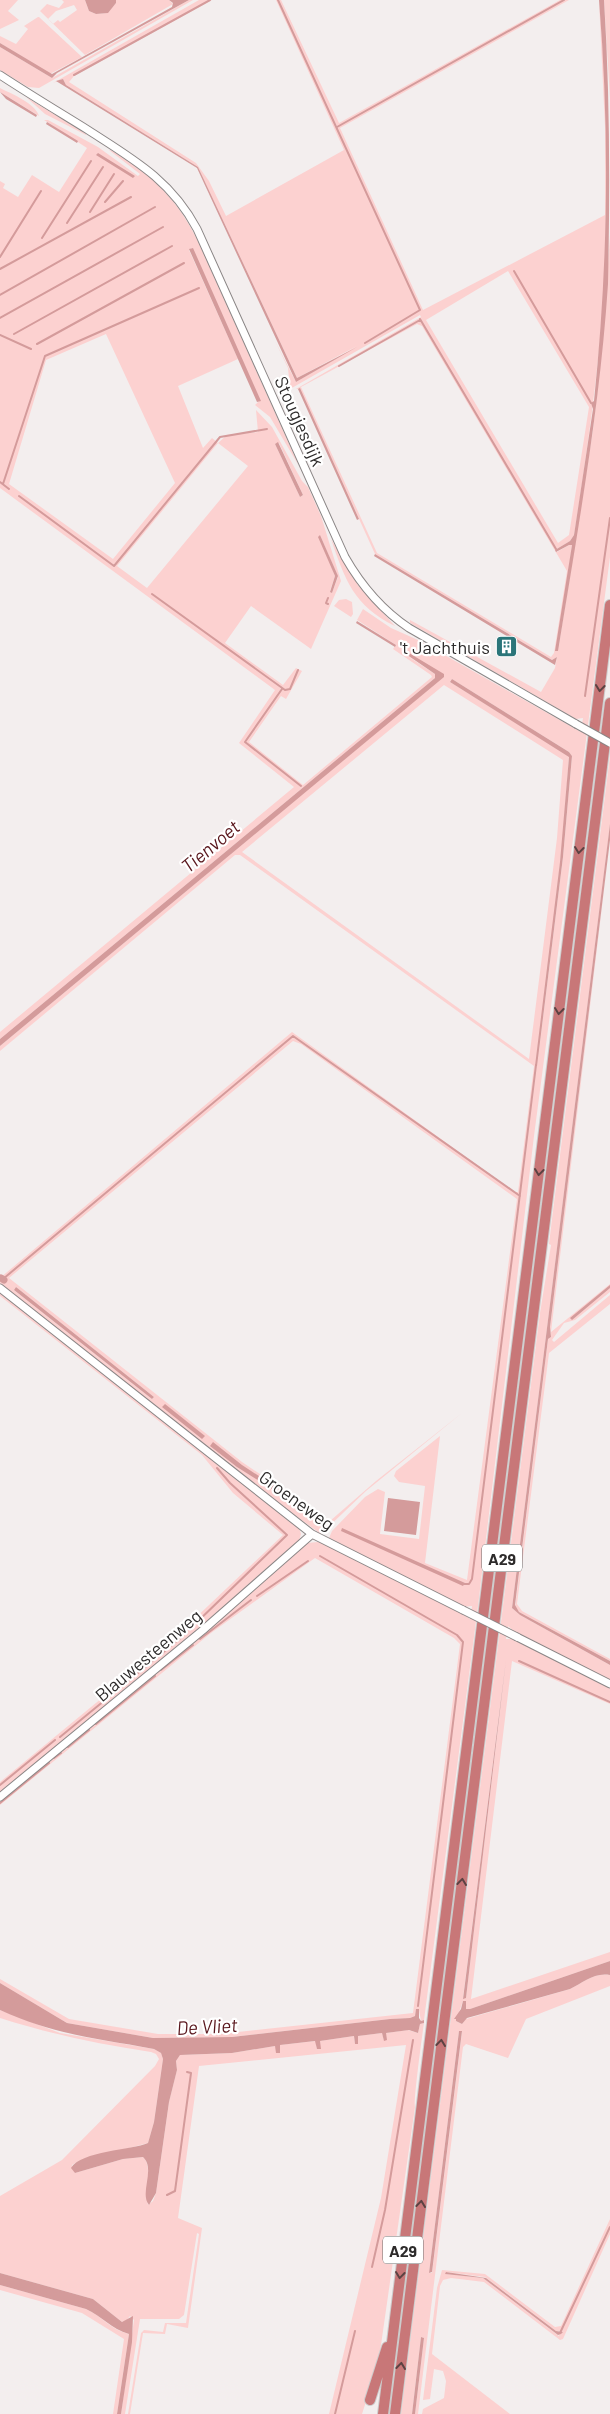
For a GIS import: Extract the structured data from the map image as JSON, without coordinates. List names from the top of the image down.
{
  "streets": {
    "highway": ["A29"],
    "street": ["Stougjesdijk", "Groeneweg", "Blauwesteenweg"]
  },
  "crossings": [
    ["Groeneweg", "Blauwesteenweg"]
  ],
  "water": ["Tienvoet", "De Vliet"],
  "places": {
    "building": ["'t Jachthuis"]
  }
}
